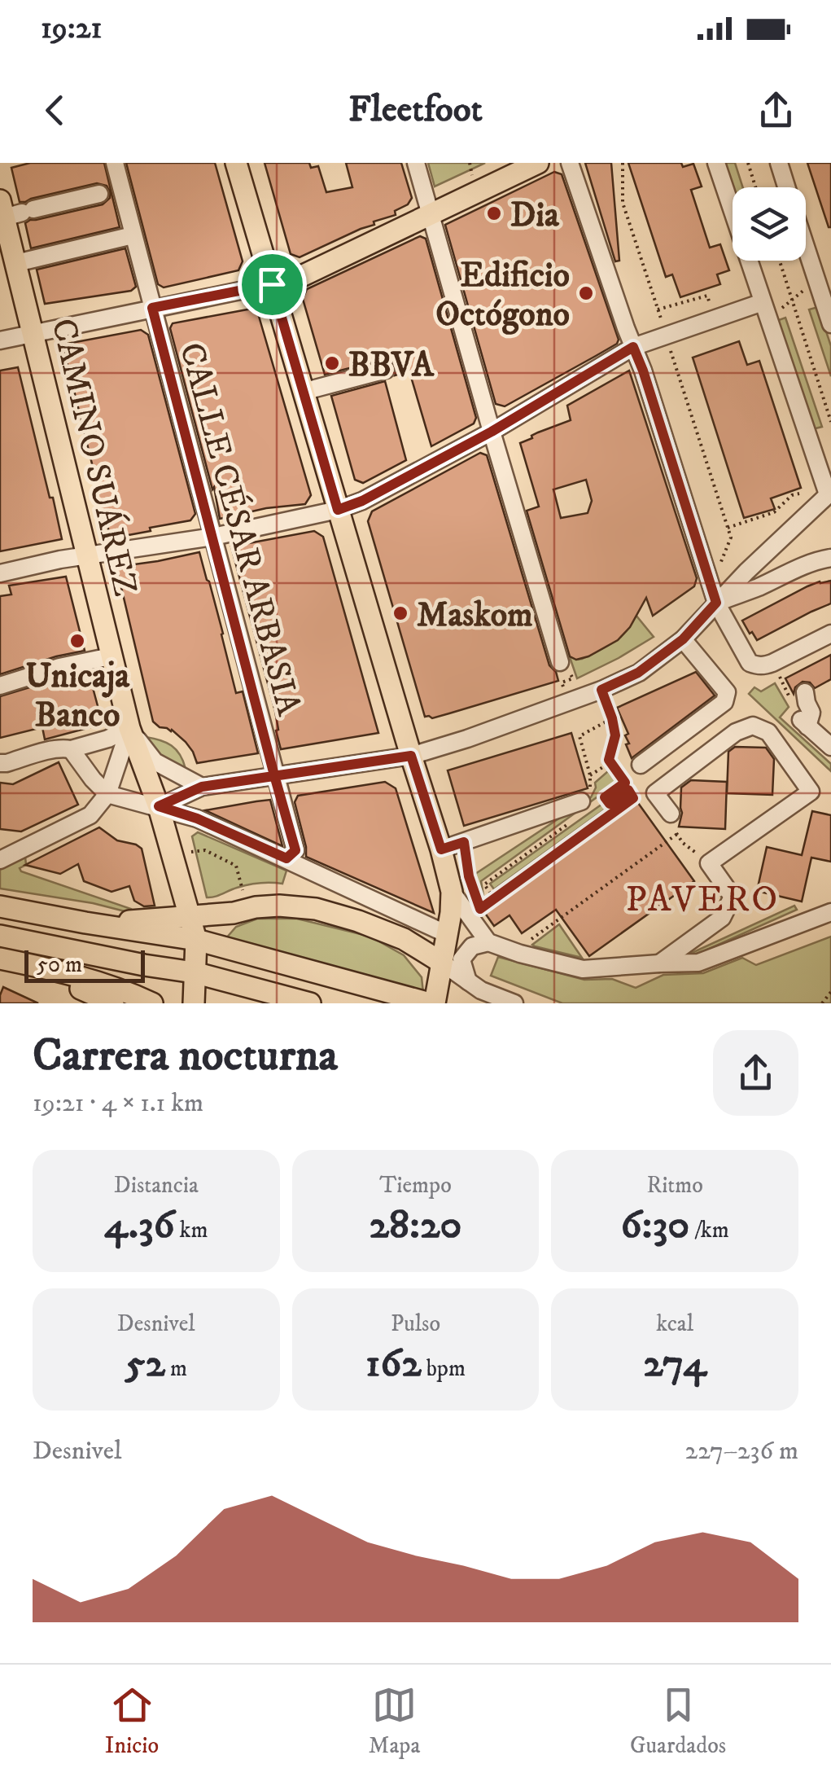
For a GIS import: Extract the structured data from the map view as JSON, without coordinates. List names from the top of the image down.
{
  "streets": {
    "main road": ["CAMINO SUÁREZ"],
    "street": ["CALLE CÉSAR ARBASIA"]
  },
  "districts": ["PAVERO"],
  "places": [
    "Dia",
    "Edificio Octógono",
    "BBVA",
    "Maskom",
    "Unicaja Banco"
  ],
  "scale_bar": "50 m",
  "page": {
    "status": "19:21",
    "header": "Fleetfoot",
    "scale": "50 m",
    "heading": ["Carrera nocturna", "19:21 · 4 × 1.1 km"],
    "stats": [
      ["Distancia", "4.36 km"],
      ["Tiempo", "28:20"],
      ["Ritmo", "6:30 /km"],
      ["Desnivel", "52 m"],
      ["Pulso", "162 bpm"],
      ["kcal", "274"]
    ],
    "chart": ["Desnivel", "227–236 m"],
    "tabs": ["Inicio", "Mapa", "Guardados"]
  }
}
